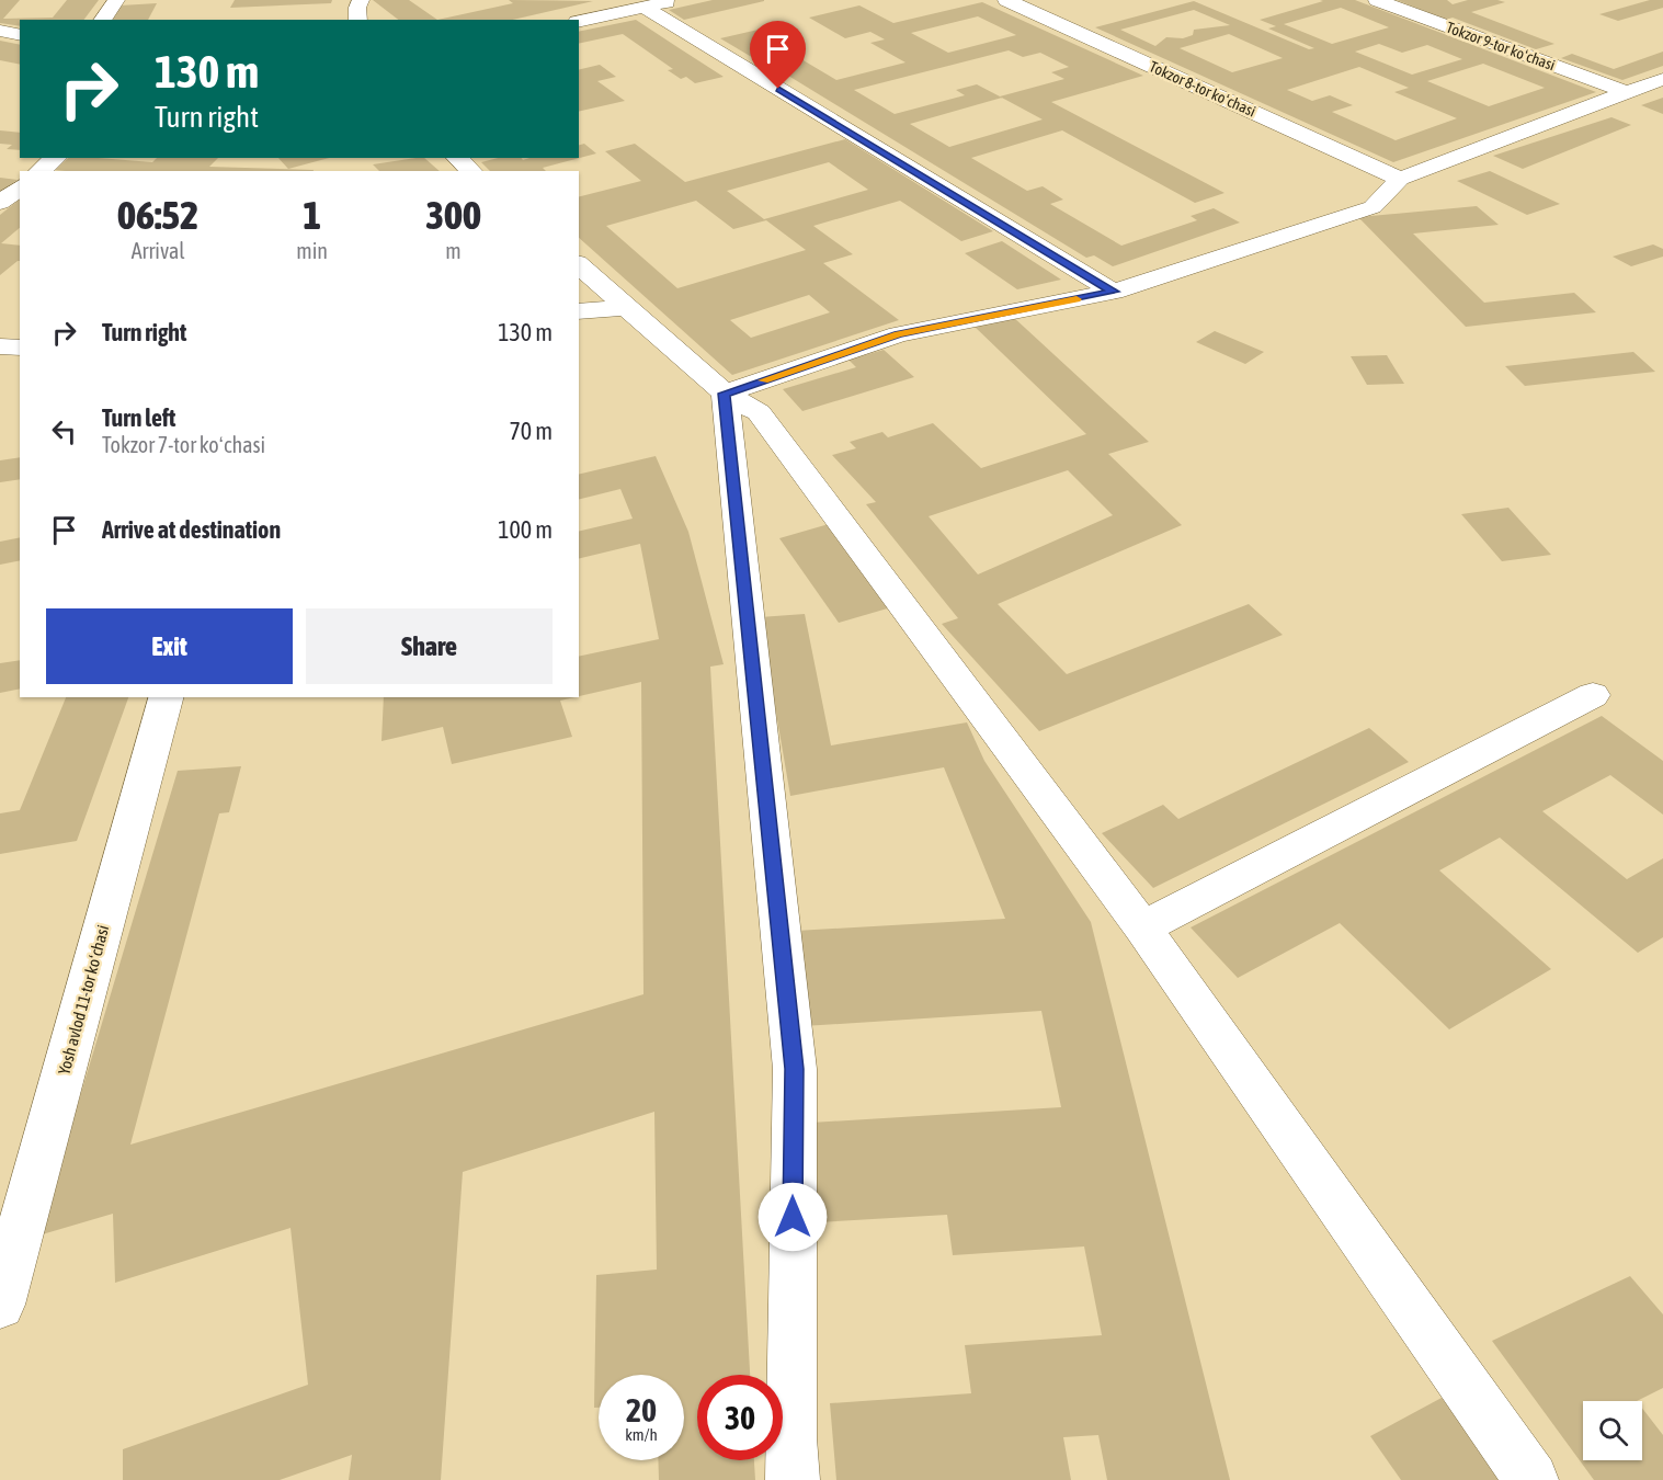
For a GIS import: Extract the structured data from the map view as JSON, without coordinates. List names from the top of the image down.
{
  "streets": {
    "street": ["Tokzor 9-tor koʻchasi", "Tokzor 8-tor koʻchasi", "Yosh avlod 11-tor koʻchasi"]
  },
  "page": {
    "turn": ["130 m", "Turn right"],
    "eta": [
      "06:52",
      "Arrival",
      "1",
      "min",
      "300",
      "m"
    ],
    "list": [
      {
        "name": "Turn right",
        "value": "130 m"
      },
      {
        "name": "Turn left",
        "note": "Tokzor 7-tor koʻchasi",
        "value": "70 m"
      },
      {
        "name": "Arrive at destination",
        "value": "100 m"
      }
    ],
    "buttons": ["Exit", "Share"],
    "speed": "20 km/h",
    "limit": "30"
  }
}
